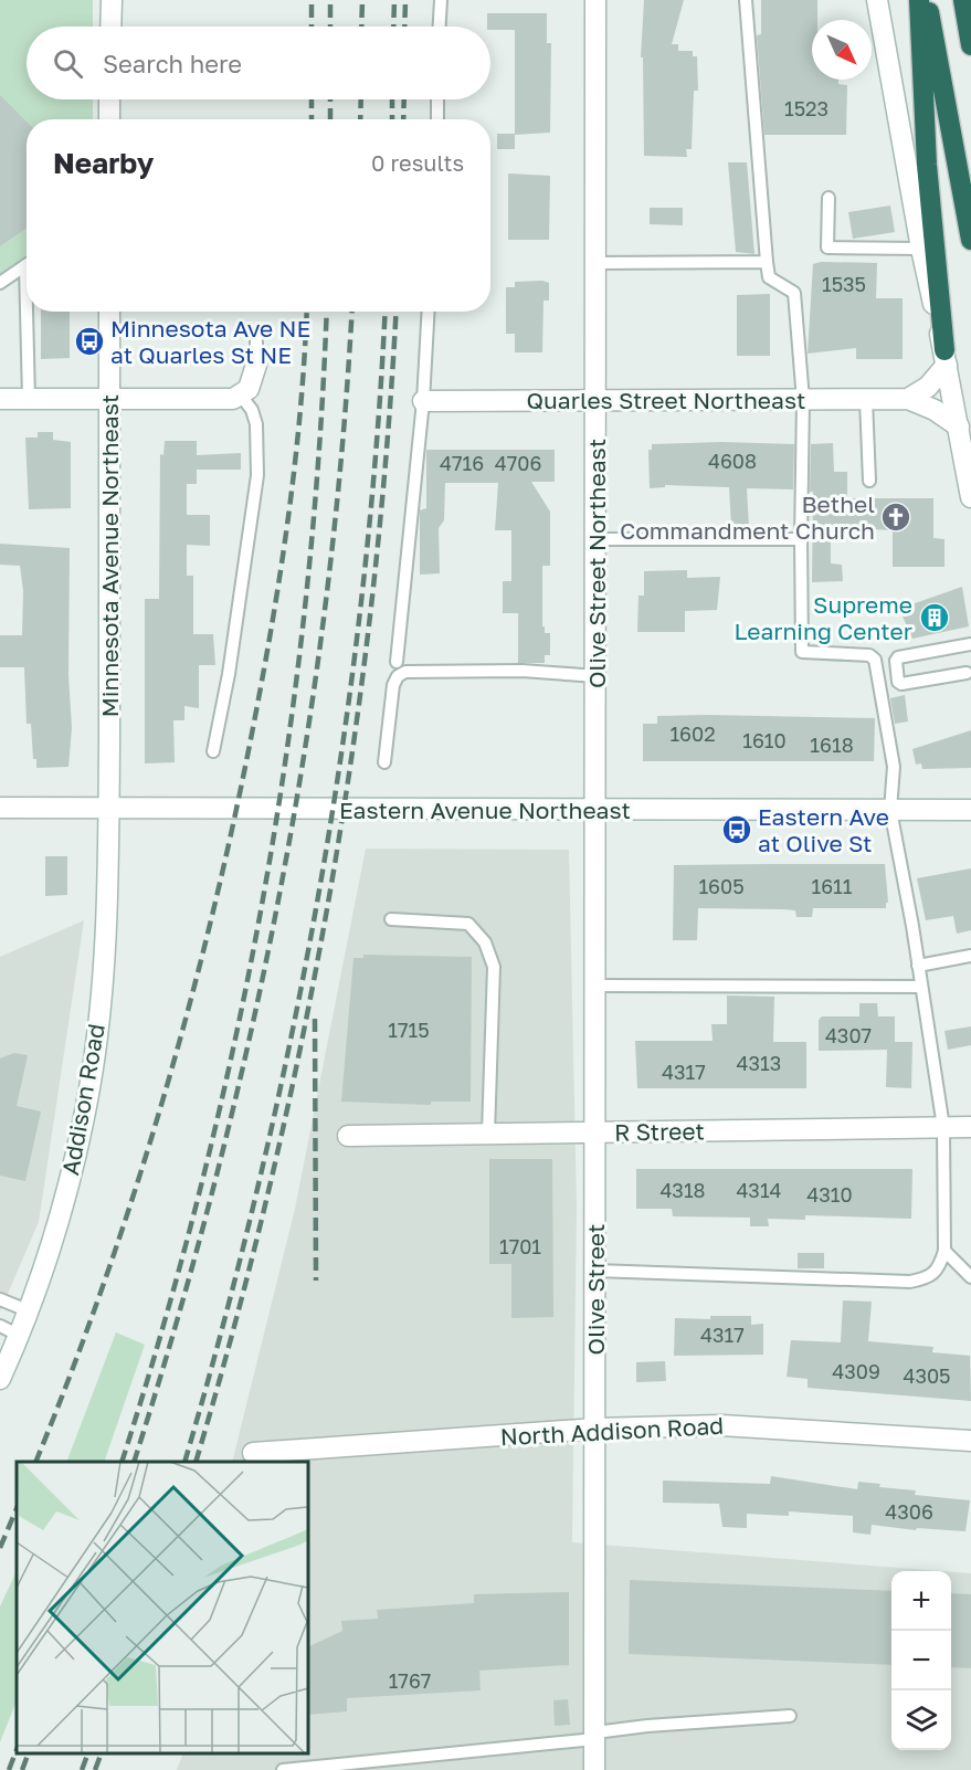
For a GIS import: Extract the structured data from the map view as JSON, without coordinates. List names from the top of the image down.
{
  "streets": {
    "street": [
      "Quarles Street Northeast",
      "Minnesota Avenue Northeast",
      "Olive Street Northeast",
      "Eastern Avenue Northeast",
      "Addison Road",
      "R Street",
      "Olive Street",
      "North Addison Road"
    ]
  },
  "crossings": [
    ["Quarles Street Northeast", "Olive Street Northeast"],
    ["Minnesota Avenue Northeast", "Eastern Avenue Northeast"],
    ["Minnesota Avenue Northeast", "Addison Road"],
    ["Olive Street Northeast", "Eastern Avenue Northeast"],
    ["Olive Street Northeast", "Olive Street"],
    ["Eastern Avenue Northeast", "Addison Road"],
    ["Eastern Avenue Northeast", "Olive Street"],
    ["R Street", "Olive Street"],
    ["Olive Street", "North Addison Road"]
  ],
  "places": {
    "bus stop": ["Minnesota Ave NE at Quarles St NE", "Eastern Ave at Olive St"],
    "church": ["Bethel Commandment Church"],
    "building": ["Supreme Learning Center"]
  },
  "house_numbers": [
    "1523",
    "1535",
    "4608",
    "4716",
    "4706",
    "1602",
    "1610",
    "1618",
    "1605",
    "1611",
    "1715",
    "4307",
    "4313",
    "4317",
    "4318",
    "4314",
    "4310",
    "1701",
    "4317",
    "4309",
    "4305",
    "4306",
    "1767"
  ],
  "north": "bottom right",
  "page": {
    "search": "Search here",
    "heading": ["Nearby", "0 results"],
    "map_buttons": ["+", "−"]
  }
}
